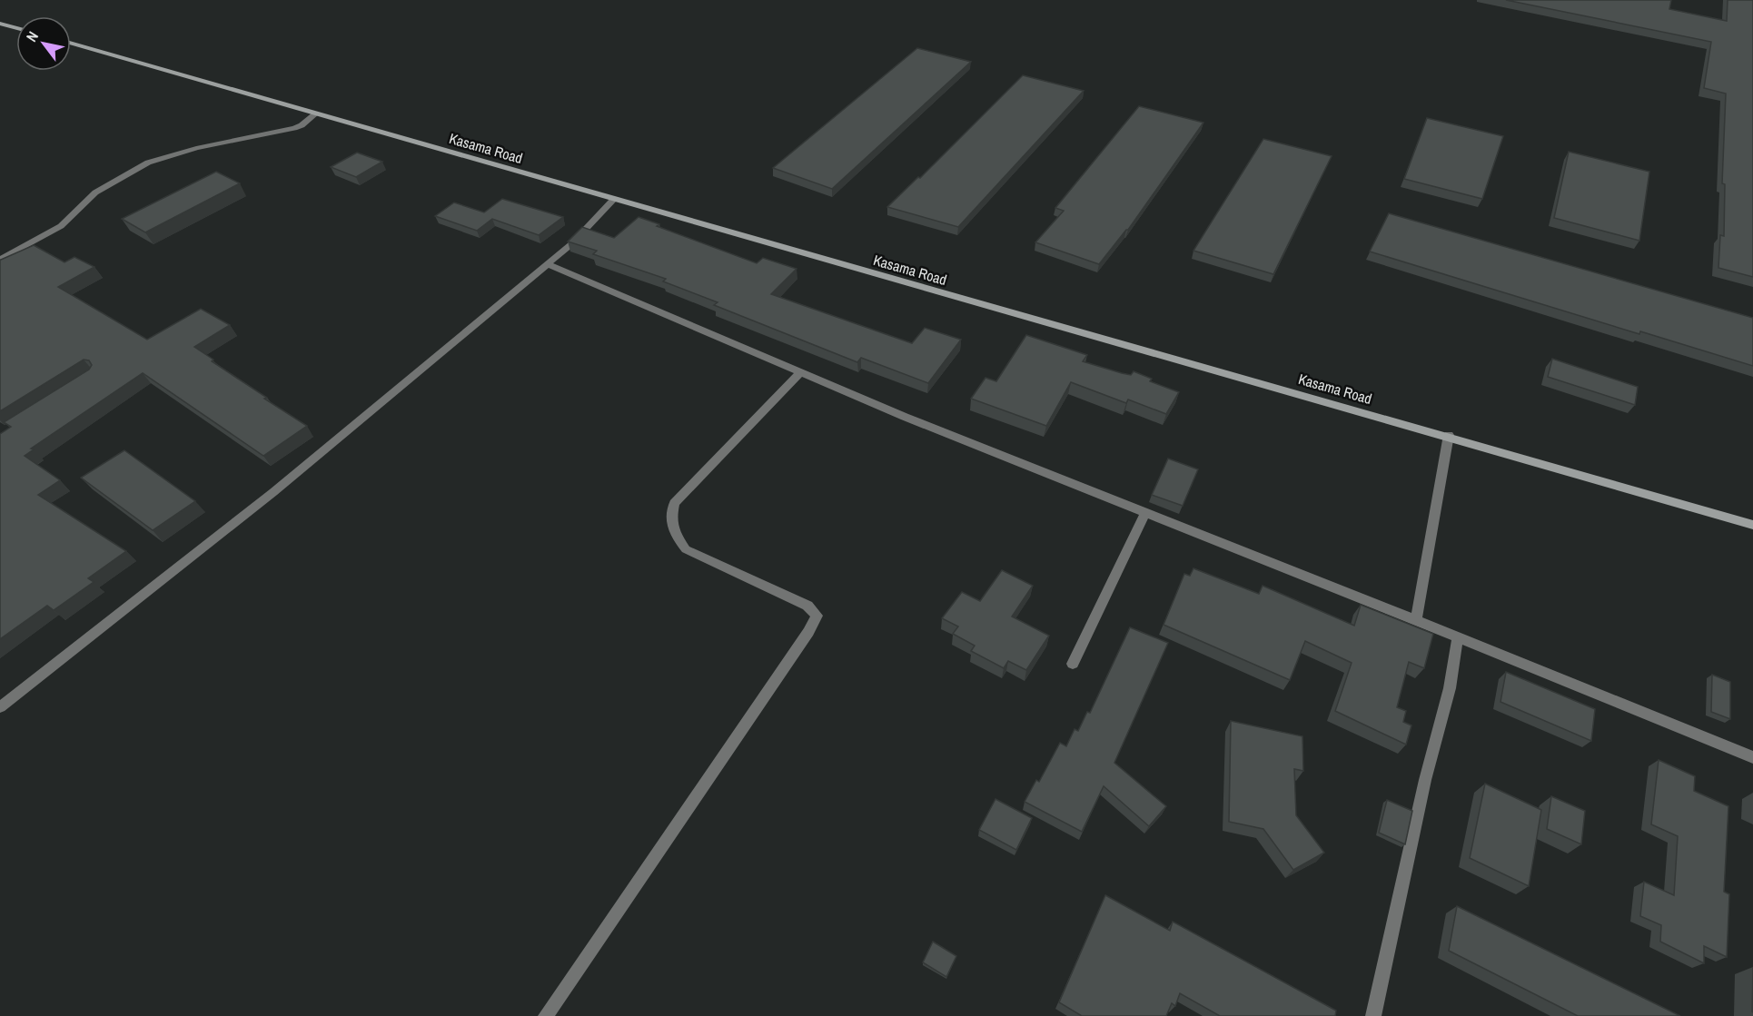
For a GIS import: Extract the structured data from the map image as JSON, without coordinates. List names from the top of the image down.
{
  "streets": {
    "street": ["Kasama Road"]
  },
  "north": "top left"
}
